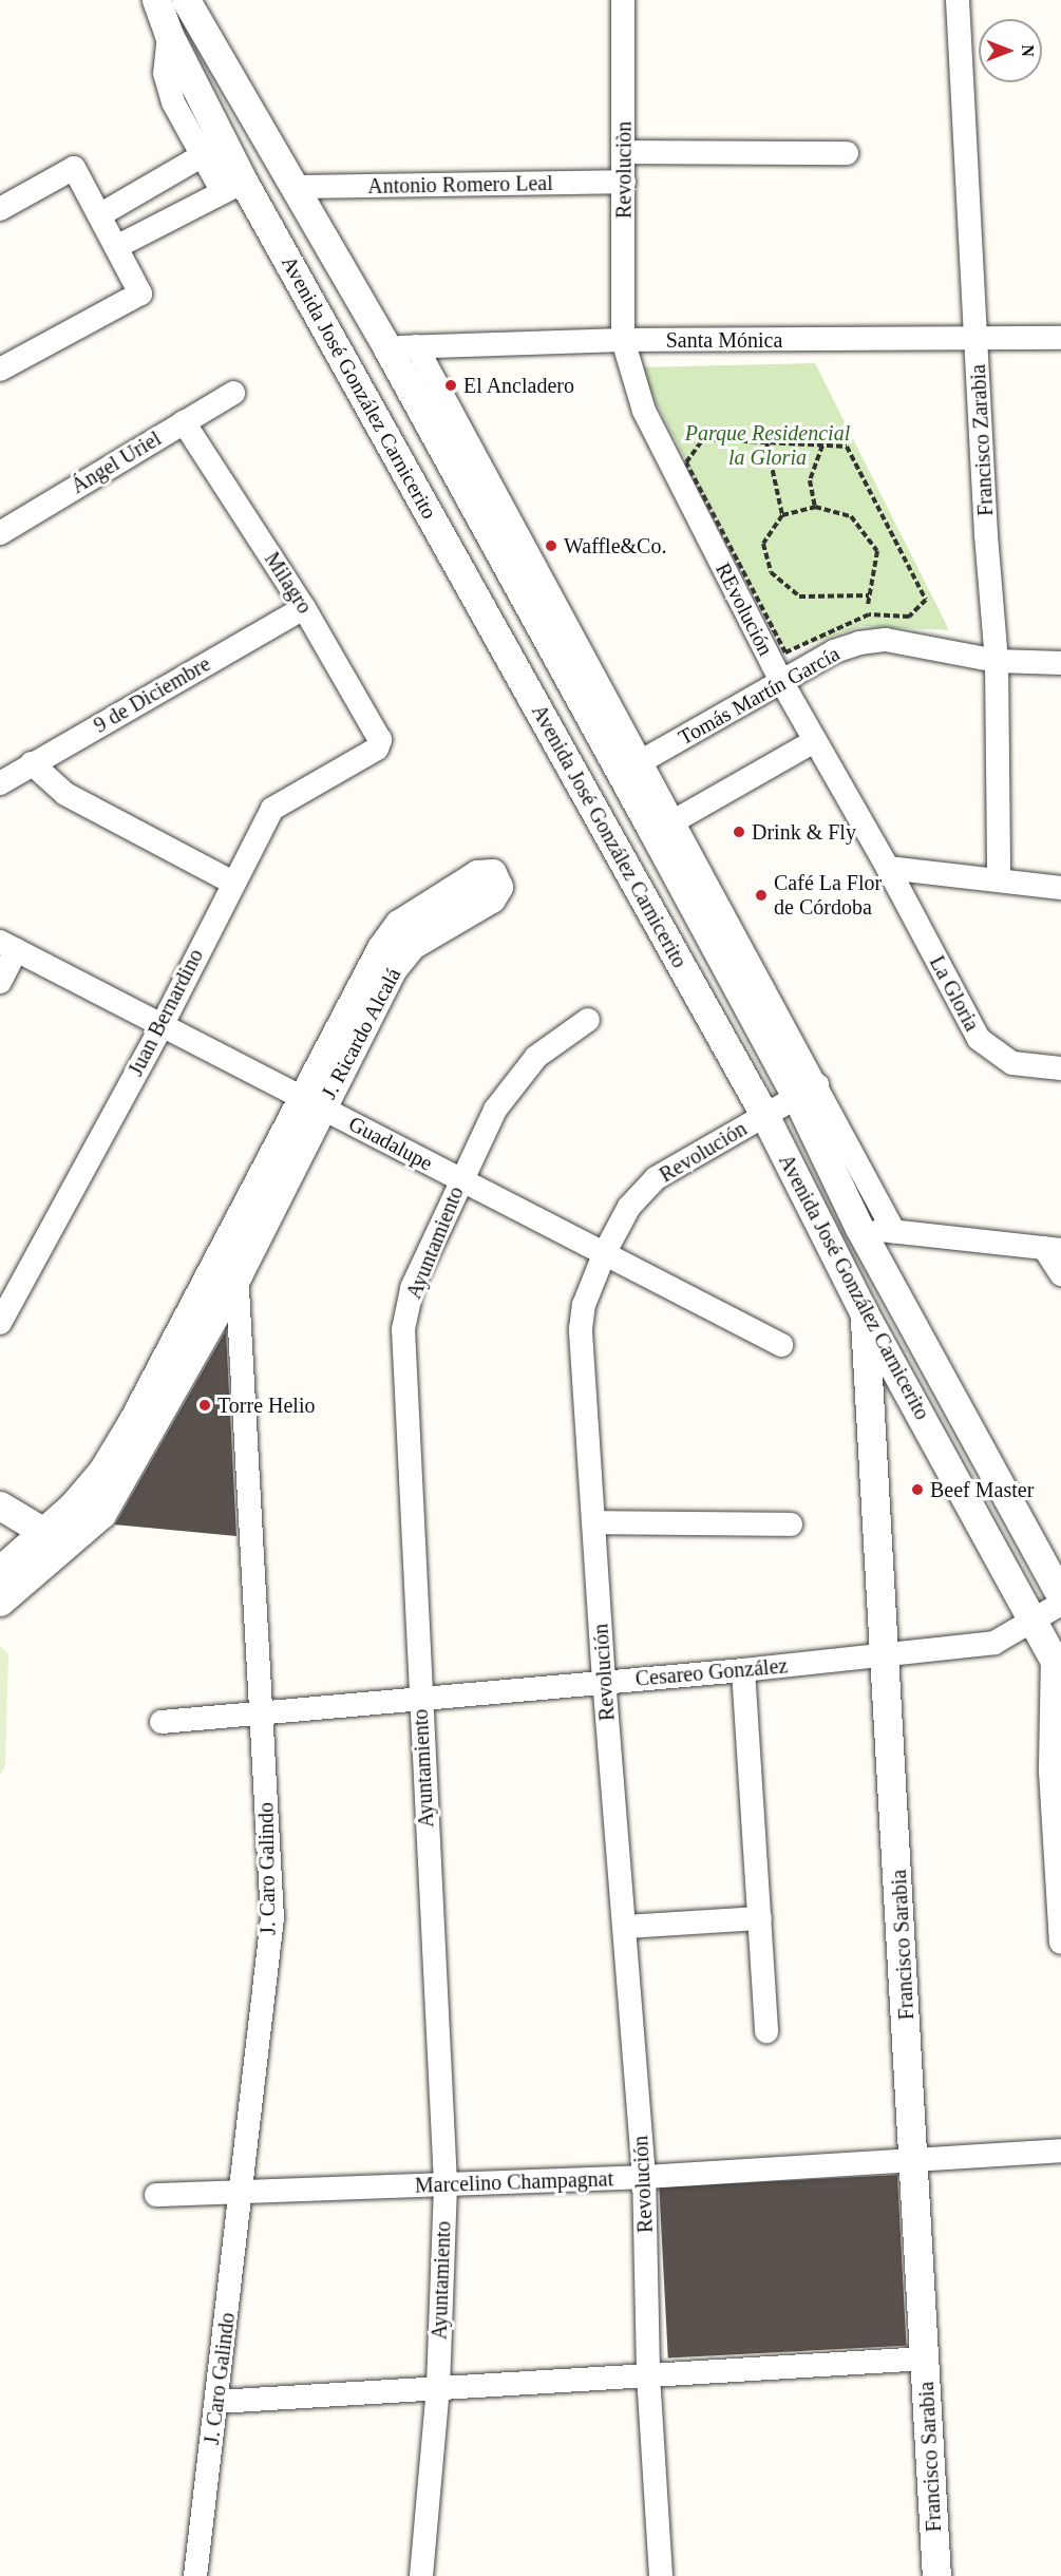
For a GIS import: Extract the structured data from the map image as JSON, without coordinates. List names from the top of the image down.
{
  "streets": {
    "street": [
      "Revoluciòn",
      "Antonio Romero Leal",
      "Santa Mónica",
      "Avenida José González Carnicerito",
      "Francisco Zarabia",
      "Ángel Uriel",
      "Milagro",
      "REvolución",
      "9 de Diciembre",
      "Tomás Martín García",
      "La Gloria",
      "Juan Bernardino",
      "J. Ricardo Alcalá",
      "Guadalupe",
      "Revolución",
      "Ayuntamiento",
      "Cesareo González",
      "J. Caro Galindo",
      "Francisco Sarabia",
      "Marcelino Champagnat"
    ]
  },
  "crossings": [
    ["Revoluciòn", "Antonio Romero Leal"],
    ["Revoluciòn", "Santa Mónica"],
    ["Revoluciòn", "REvolución"],
    ["Antonio Romero Leal", "Avenida José González Carnicerito"],
    ["Santa Mónica", "Avenida José González Carnicerito"],
    ["Santa Mónica", "Francisco Zarabia"],
    ["Santa Mónica", "REvolución"],
    ["Avenida José González Carnicerito", "Tomás Martín García"],
    ["Avenida José González Carnicerito", "Revolución"],
    ["Avenida José González Carnicerito", "Cesareo González"],
    ["Avenida José González Carnicerito", "Francisco Sarabia"],
    ["Francisco Zarabia", "Tomás Martín García"],
    ["Ángel Uriel", "Milagro"],
    ["Milagro", "9 de Diciembre"],
    ["Milagro", "Juan Bernardino"],
    ["REvolución", "Tomás Martín García"],
    ["REvolución", "La Gloria"],
    ["Juan Bernardino", "Guadalupe"],
    ["J. Ricardo Alcalá", "Guadalupe"],
    ["J. Ricardo Alcalá", "J. Caro Galindo"],
    ["Guadalupe", "Revolución"],
    ["Guadalupe", "Ayuntamiento"],
    ["Revolución", "Cesareo González"],
    ["Revolución", "Marcelino Champagnat"],
    ["Ayuntamiento", "Cesareo González"],
    ["Ayuntamiento", "Marcelino Champagnat"],
    ["Cesareo González", "J. Caro Galindo"],
    ["Cesareo González", "Francisco Sarabia"],
    ["J. Caro Galindo", "Marcelino Champagnat"],
    ["Francisco Sarabia", "Marcelino Champagnat"]
  ],
  "parks": ["Parque Residencial la Gloria"],
  "places": [
    "El Ancladero",
    "Waffle&Co.",
    "Drink & Fly",
    "Café La Flor de Córdoba",
    "Torre Helio",
    "Beef Master"
  ],
  "north": "right"
}
